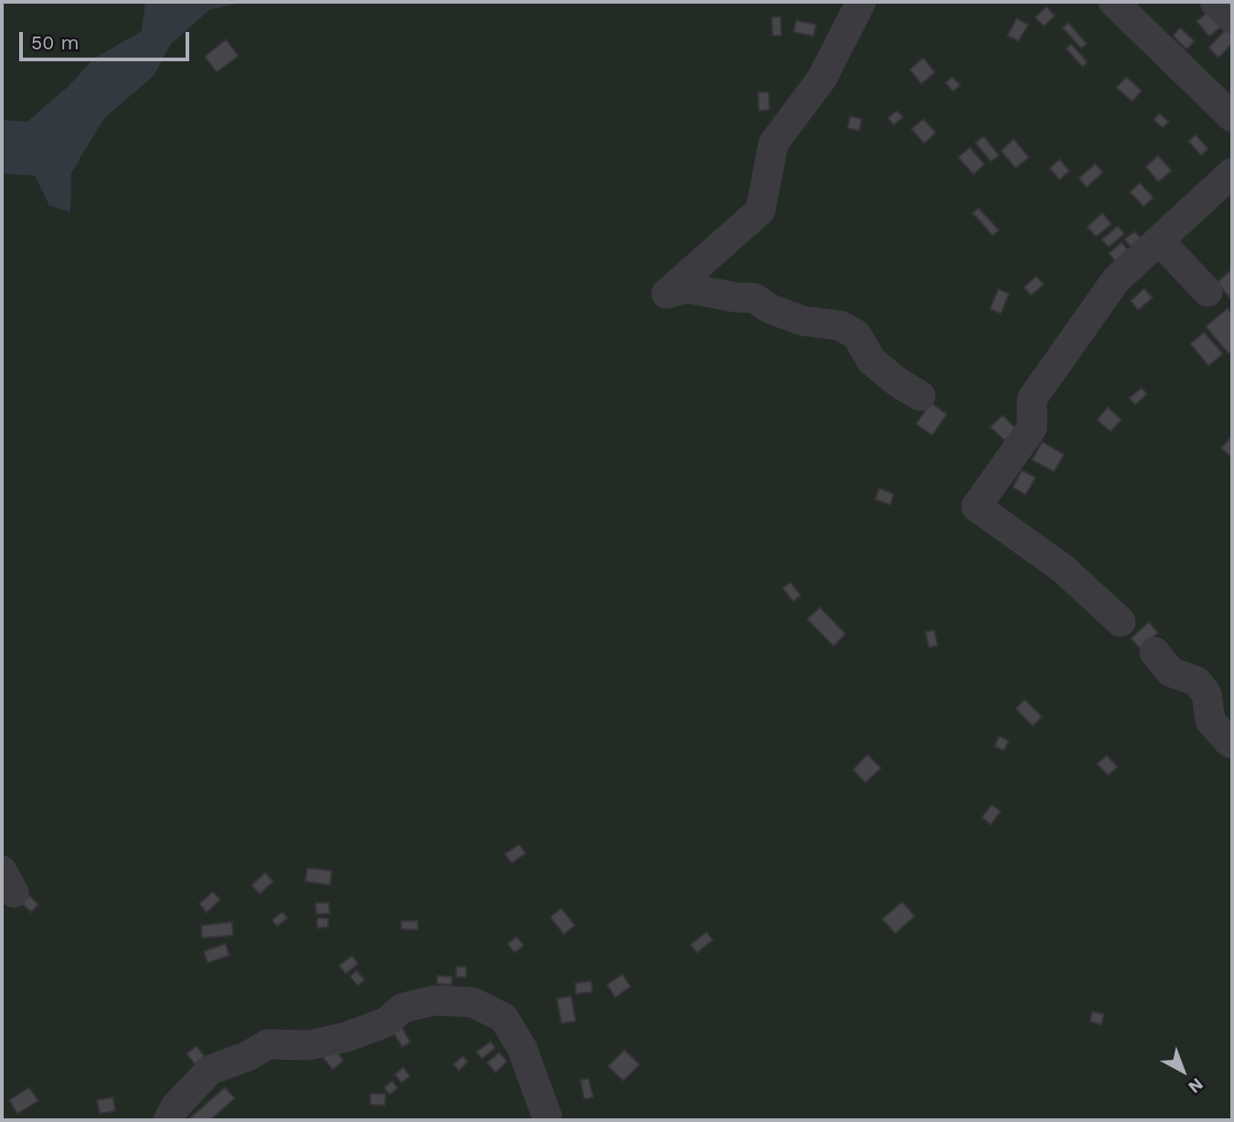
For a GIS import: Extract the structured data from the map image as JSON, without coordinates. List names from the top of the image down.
{
  "scale_bar": "50 m",
  "north": "bottom right"
}
